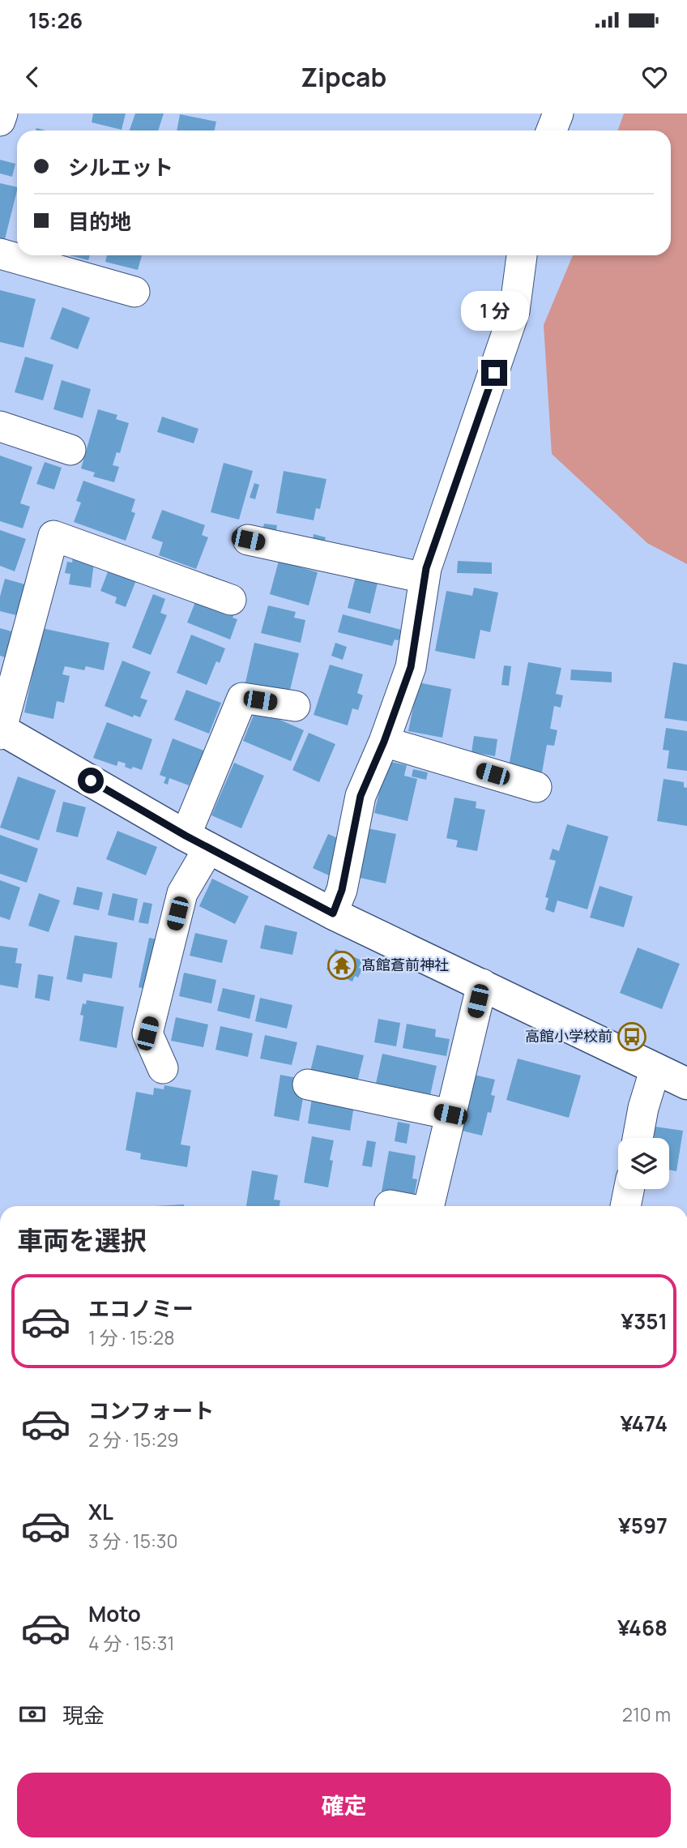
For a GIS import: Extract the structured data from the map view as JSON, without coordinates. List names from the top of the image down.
{
  "places": {
    "temple": ["髙館蒼前神社"],
    "bus stop": ["高館小学校前"]
  },
  "page": {
    "status": "15:26",
    "header": "Zipcab",
    "banner": ["シルエット", "目的地"],
    "bubble": "1 分",
    "heading": "車両を選択",
    "list": [
      {
        "name": "エコノミー",
        "note": "1 分 · 15:28",
        "value": "¥351"
      },
      {
        "name": "コンフォート",
        "note": "2 分 · 15:29",
        "value": "¥474"
      },
      {
        "name": "XL",
        "note": "3 分 · 15:30",
        "value": "¥597"
      },
      {
        "name": "Moto",
        "note": "4 分 · 15:31",
        "value": "¥468"
      }
    ],
    "pay": ["現金", "210 m"],
    "buttons": "確定"
  }
}
